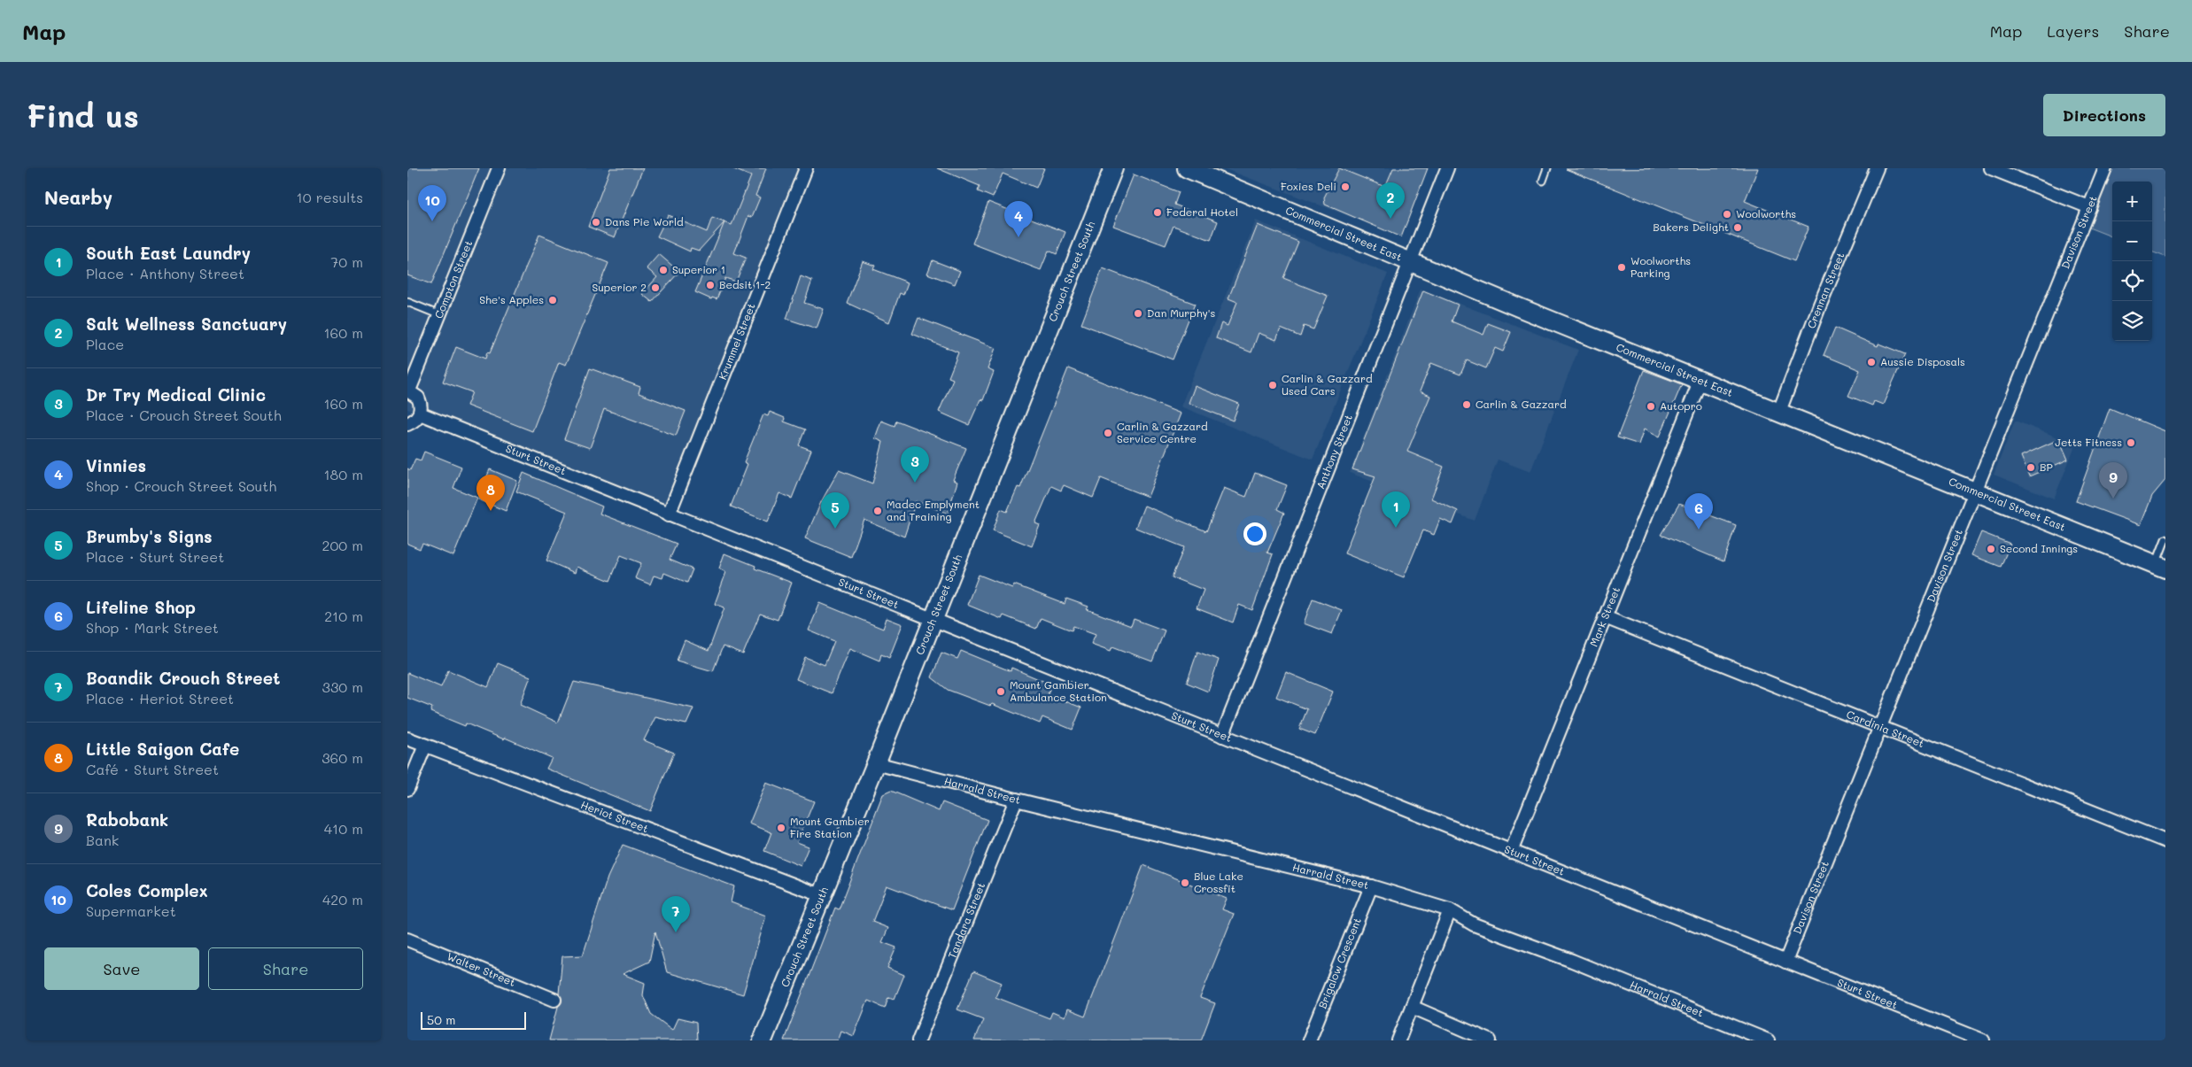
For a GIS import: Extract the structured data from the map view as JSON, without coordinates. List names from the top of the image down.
{
  "streets": {
    "street": [
      "Davison Street",
      "Commercial Street East",
      "Crouch Street South",
      "Compton Street",
      "Crennan Street",
      "Krummel Street",
      "Anthony Street",
      "Sturt Street",
      "Mark Street",
      "Cardinia Street",
      "Harrald Street",
      "Heriot Street",
      "Tandara Street",
      "Brigalow Crescent",
      "Walter Street"
    ]
  },
  "crossings": [
    ["Davison Street", "Commercial Street East"],
    ["Davison Street", "Sturt Street"],
    ["Davison Street", "Cardinia Street"],
    ["Commercial Street East", "Crennan Street"],
    ["Commercial Street East", "Anthony Street"],
    ["Commercial Street East", "Mark Street"],
    ["Crouch Street South", "Sturt Street"],
    ["Crouch Street South", "Harrald Street"],
    ["Crouch Street South", "Heriot Street"],
    ["Krummel Street", "Sturt Street"],
    ["Anthony Street", "Sturt Street"],
    ["Sturt Street", "Mark Street"],
    ["Mark Street", "Cardinia Street"],
    ["Harrald Street", "Tandara Street"],
    ["Harrald Street", "Brigalow Crescent"]
  ],
  "places": [
    "Foxies Deli",
    "Federal Hotel",
    "Woolworths",
    "Dans Pie World",
    "Bakers Delight",
    "Woolworths Parking",
    "Superior 1",
    "Bedsit 1-2",
    "Superior 2",
    "She's Apples",
    "Dan Murphy's",
    "Aussie Disposals",
    "Carlin & Gazzard Used Cars",
    "Carlin & Gazzard",
    "Autopro",
    "Carlin & Gazzard Service Centre",
    "Jetts Fitness",
    "BP",
    "Madec Emplyment and Training",
    "Second Innings",
    "Mount Gambier Ambulance Station",
    "Mount Gambier Fire Station",
    "Blue Lake Crossfit"
  ],
  "scale_bar": "50 m",
  "page": {
    "header": "Map",
    "nav": ["Map", "Layers", "Share"],
    "buttons": [
      "Directions",
      ["Save", "Share"]
    ],
    "title": "Find us",
    "heading": ["Nearby", "10 results"],
    "map_buttons": ["+", "−"],
    "pins": [
      "2",
      "10",
      "4",
      "3",
      "9",
      "8",
      "1",
      "5",
      "6",
      "7"
    ],
    "list": [
      {
        "mark": "1",
        "name": "South East Laundry",
        "note": "Place · Anthony Street",
        "value": "70 m"
      },
      {
        "mark": "2",
        "name": "Salt Wellness Sanctuary",
        "note": "Place",
        "value": "160 m"
      },
      {
        "mark": "3",
        "name": "Dr Try Medical Clinic",
        "note": "Place · Crouch Street South",
        "value": "160 m"
      },
      {
        "mark": "4",
        "name": "Vinnies",
        "note": "Shop · Crouch Street South",
        "value": "180 m"
      },
      {
        "mark": "5",
        "name": "Brumby's Signs",
        "note": "Place · Sturt Street",
        "value": "200 m"
      },
      {
        "mark": "6",
        "name": "Lifeline Shop",
        "note": "Shop · Mark Street",
        "value": "210 m"
      },
      {
        "mark": "7",
        "name": "Boandik Crouch Street",
        "note": "Place · Heriot Street",
        "value": "330 m"
      },
      {
        "mark": "8",
        "name": "Little Saigon Cafe",
        "note": "Café · Sturt Street",
        "value": "360 m"
      },
      {
        "mark": "9",
        "name": "Rabobank",
        "note": "Bank",
        "value": "410 m"
      },
      {
        "mark": "10",
        "name": "Coles Complex",
        "note": "Supermarket",
        "value": "420 m"
      }
    ],
    "scale": "50 m"
  }
}
